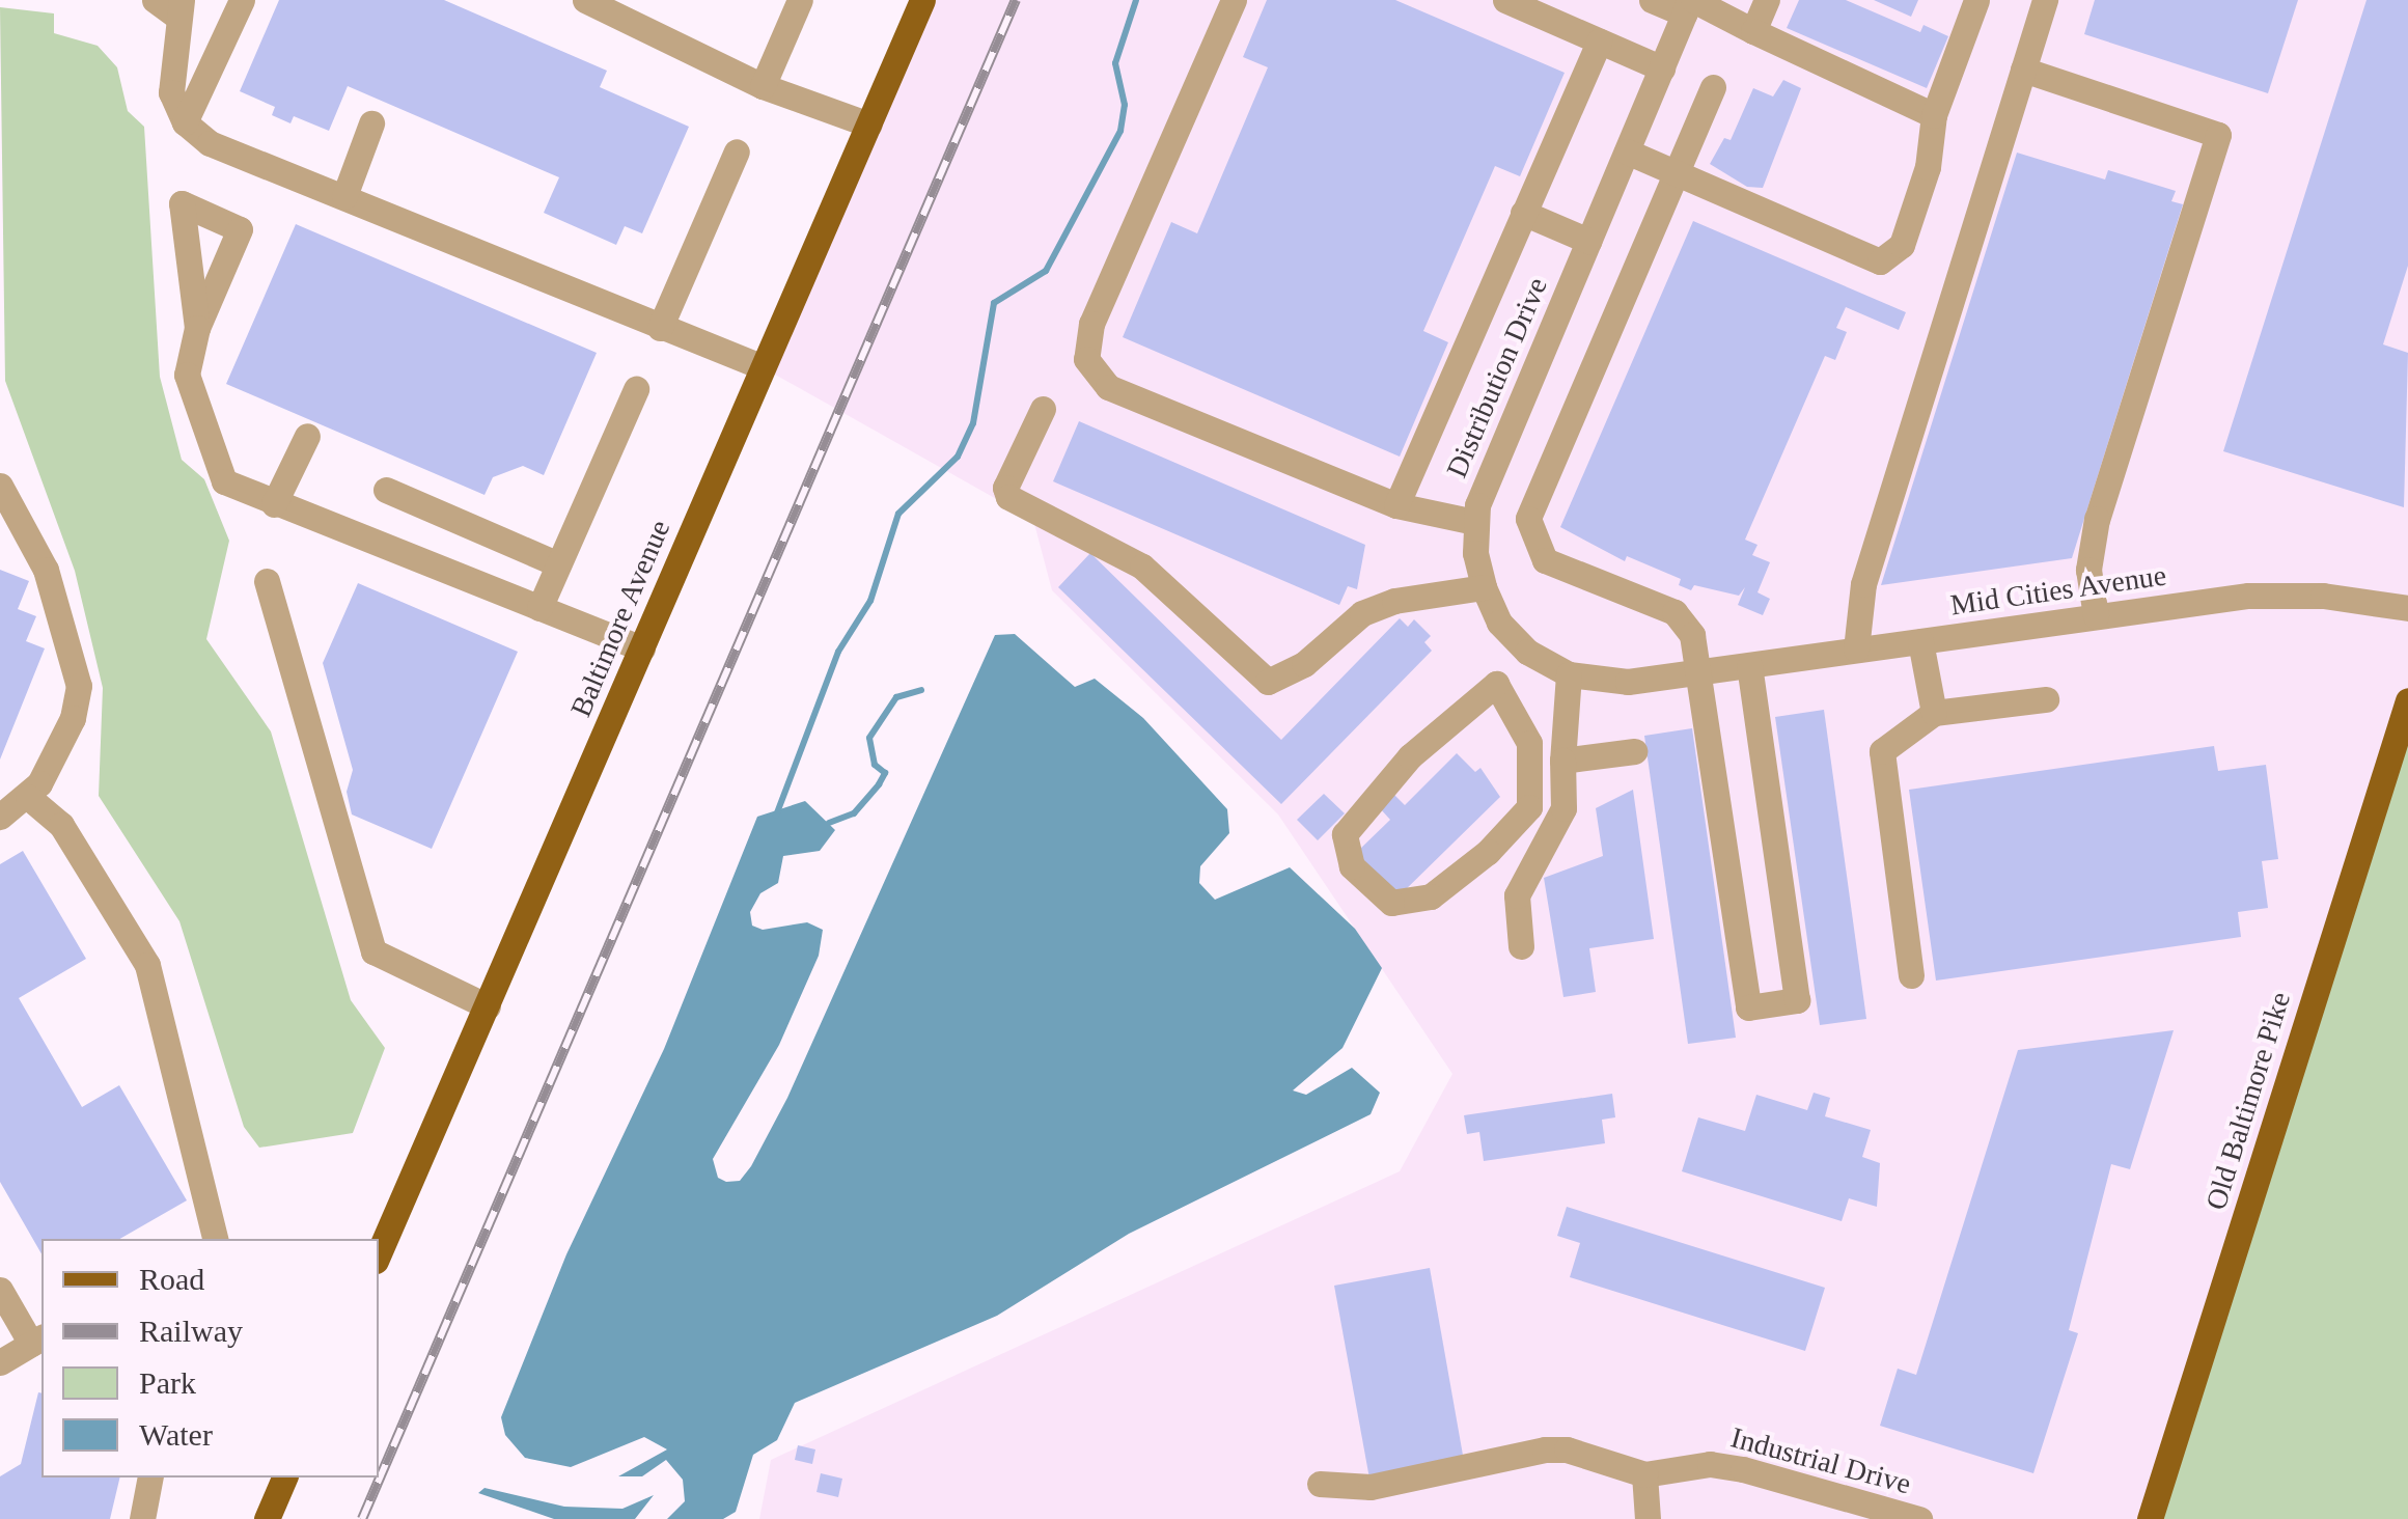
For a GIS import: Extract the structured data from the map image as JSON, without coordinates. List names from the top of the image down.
{
  "streets": {
    "main road": ["Baltimore Avenue", "Old Baltimore Pike"],
    "street": ["Distribution Drive", "Mid Cities Avenue", "Industrial Drive"]
  },
  "crossings": [
    ["Distribution Drive", "Mid Cities Avenue"]
  ],
  "legend": [
    "Road",
    "Railway",
    "Park",
    "Water"
  ]
}
